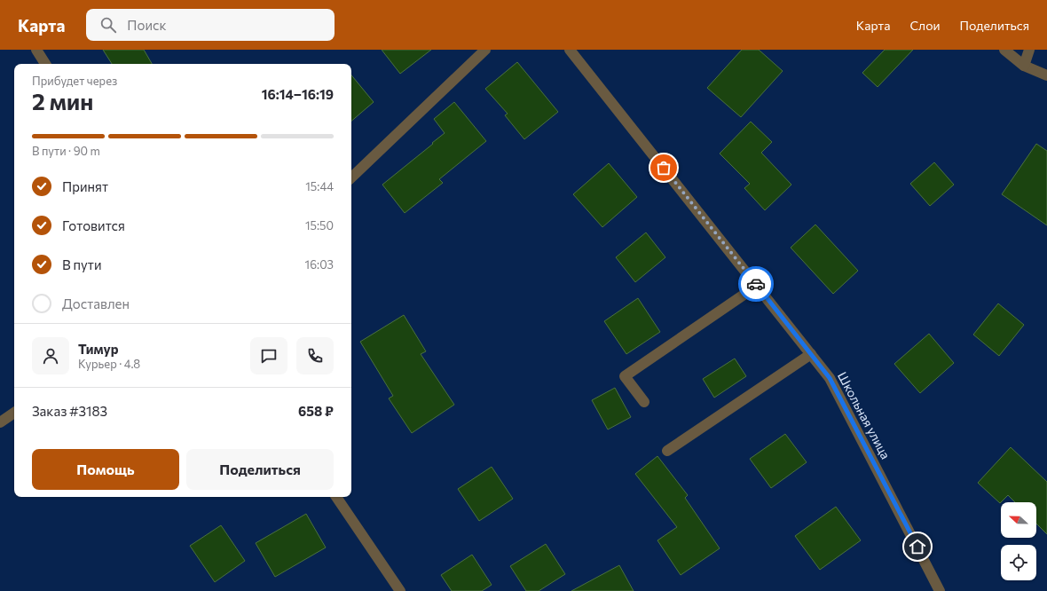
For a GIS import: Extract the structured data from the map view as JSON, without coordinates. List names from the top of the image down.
{
  "streets": {
    "street": ["Школьная улица"]
  },
  "north": "left",
  "page": {
    "header": "Карта",
    "search": "Поиск",
    "nav": ["Карта", "Слои", "Поделиться"],
    "heading": ["2 мин", "Прибудет через", "16:14–16:19"],
    "panel": [
      "Тимур",
      "Курьер · 4.8",
      "Заказ #3183",
      "658 ₽"
    ],
    "bar": "В пути · 90 m",
    "list": [
      ["Принят", "15:44"],
      ["Готовится", "15:50"],
      ["В пути", "16:03"],
      "Доставлен"
    ],
    "buttons": ["Помощь", "Поделиться"]
  }
}
